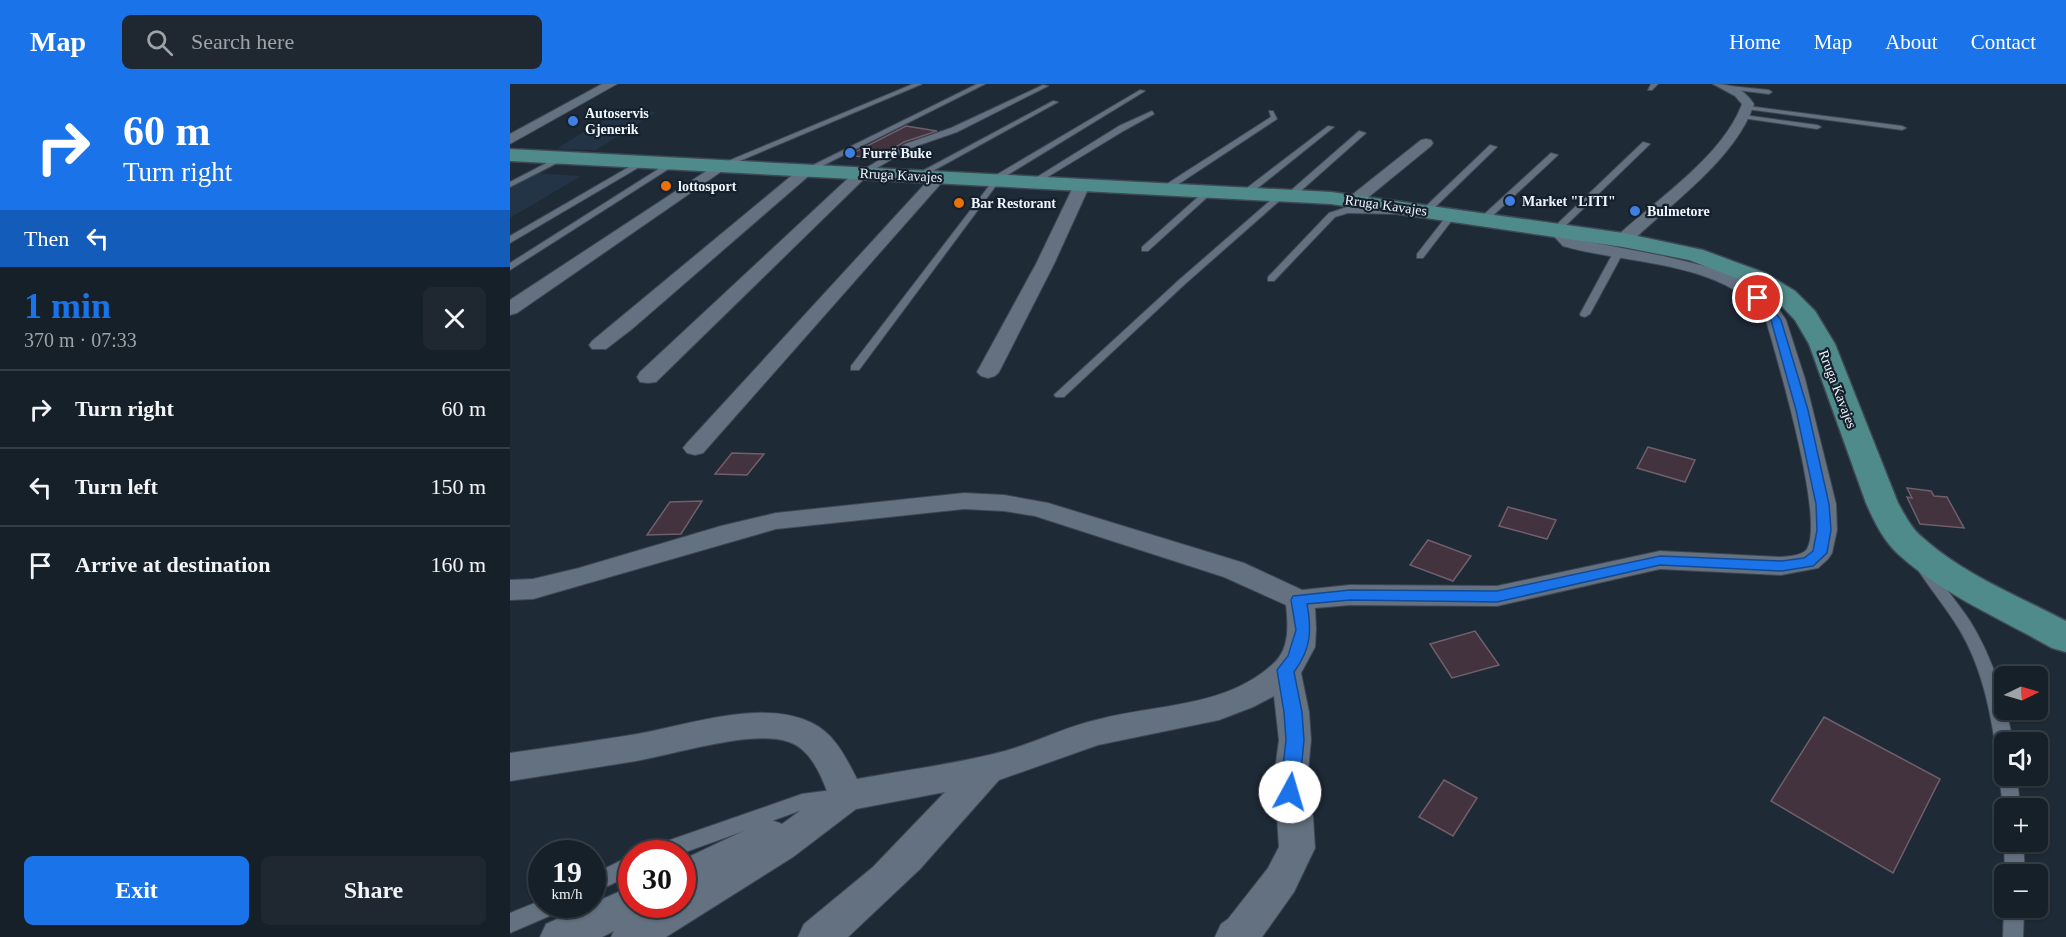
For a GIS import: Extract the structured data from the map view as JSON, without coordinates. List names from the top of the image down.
{
  "streets": {
    "main road": ["Rruga Kavajes"]
  },
  "places": [
    "Autoservis Gjenerik",
    "Furrë Buke",
    "lottosport",
    "Market \"LITI\"",
    "Bar Restorant",
    "Bulmetore"
  ],
  "north": "right",
  "page": {
    "header": "Map",
    "search": "Search here",
    "nav": [
      "Home",
      "Map",
      "About",
      "Contact"
    ],
    "turn": ["60 m", "Turn right"],
    "then": "Then",
    "heading": ["1 min", "370 m · 07:33"],
    "list": [
      {
        "name": "Turn right",
        "value": "60 m"
      },
      {
        "name": "Turn left",
        "value": "150 m"
      },
      {
        "name": "Arrive at destination",
        "value": "160 m"
      }
    ],
    "map_buttons": ["+", "−"],
    "speed": "19 km/h",
    "limit": "30",
    "buttons": ["Exit", "Share"]
  }
}
